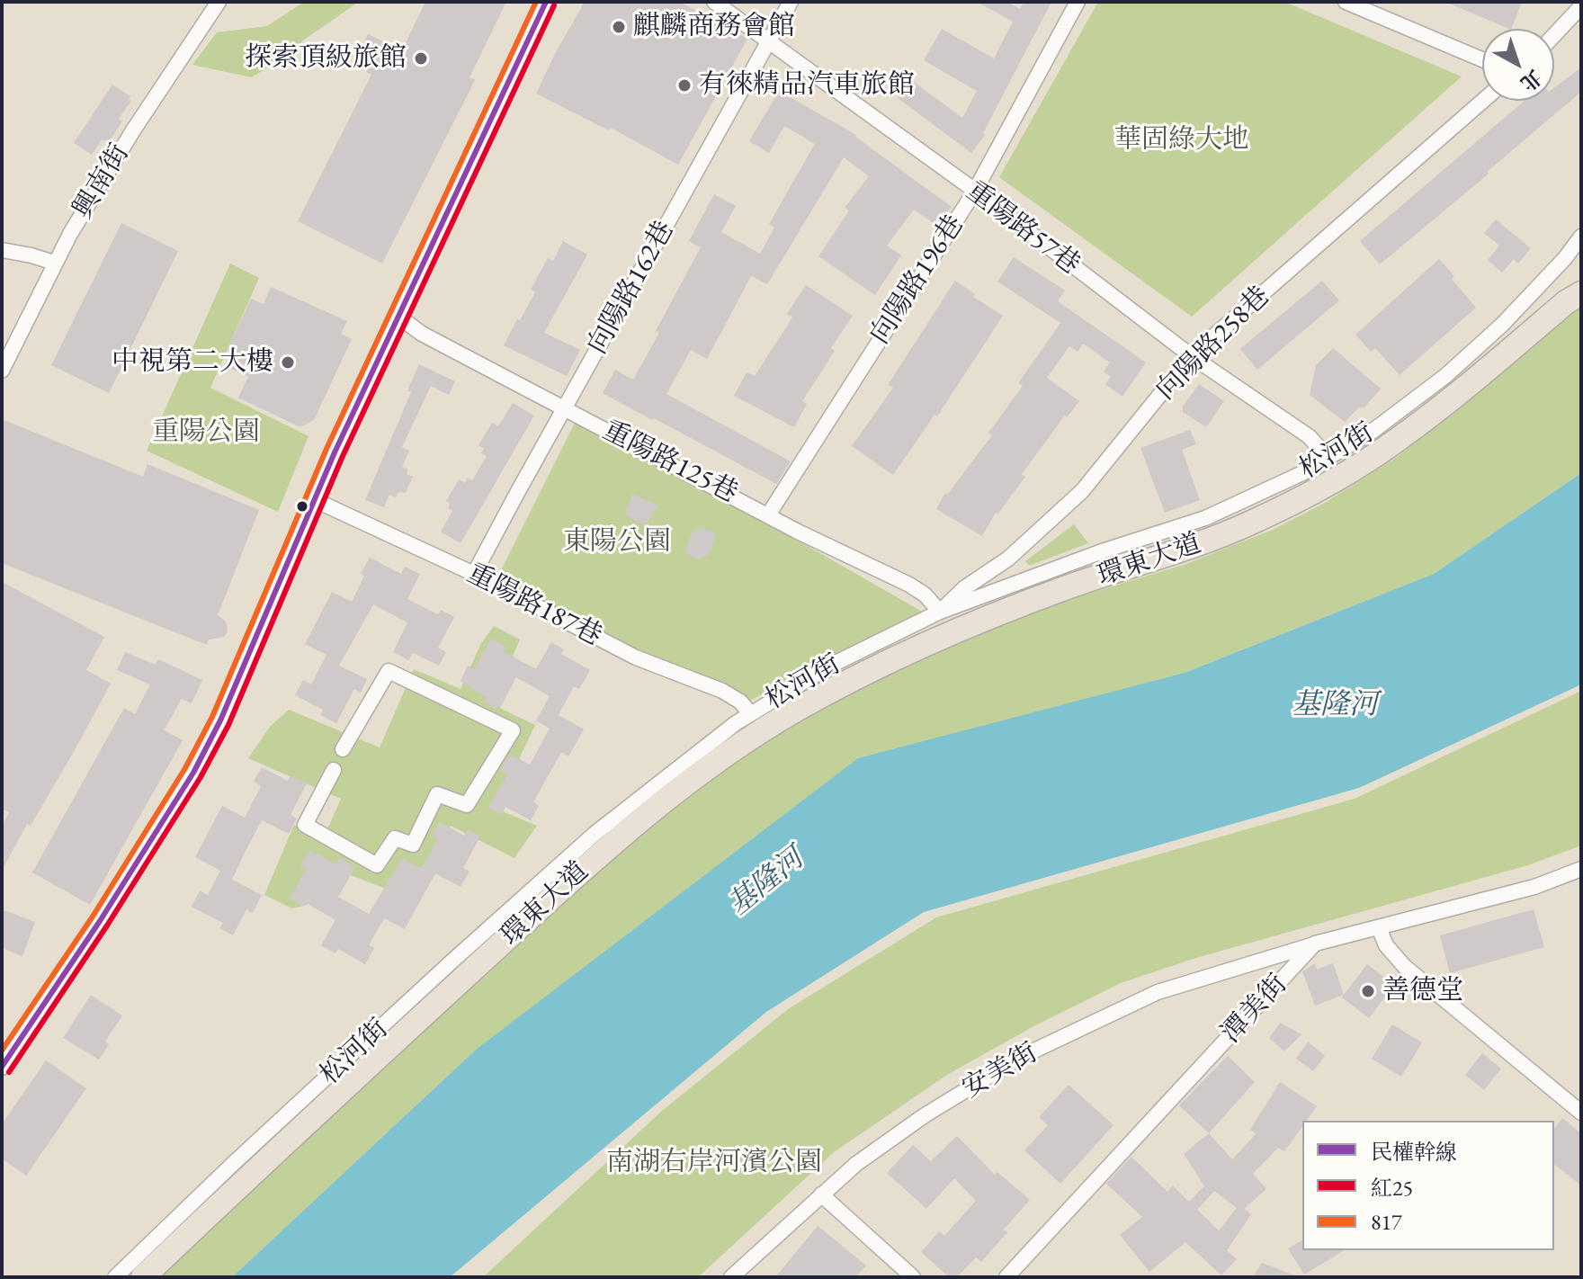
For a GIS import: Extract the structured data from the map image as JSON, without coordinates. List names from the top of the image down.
{
  "streets": {
    "highway": ["環東大道"],
    "street": [
      "興南街",
      "重陽路57巷",
      "向陽路196巷",
      "向陽路162巷",
      "向陽路258巷",
      "松河街",
      "重陽路125巷",
      "重陽路187巷",
      "潭美街",
      "安美街"
    ]
  },
  "crossings": [
    ["重陽路57巷", "向陽路196巷"],
    ["重陽路57巷", "向陽路162巷"],
    ["重陽路57巷", "向陽路258巷"],
    ["重陽路57巷", "松河街"],
    ["向陽路196巷", "重陽路125巷"],
    ["向陽路162巷", "重陽路125巷"],
    ["向陽路162巷", "重陽路187巷"],
    ["向陽路258巷", "松河街"],
    ["向陽路258巷", "重陽路125巷"],
    ["松河街", "重陽路125巷"],
    ["松河街", "重陽路187巷"],
    ["潭美街", "安美街"]
  ],
  "water": ["基隆河"],
  "parks": [
    "華固綠大地",
    "重陽公園",
    "東陽公園",
    "南湖右岸河濱公園"
  ],
  "places": [
    "麒麟商務會館",
    "探索頂級旅館",
    "有徠精品汽車旅館",
    "中視第二大樓",
    "善德堂"
  ],
  "lines": ["transit line 民權幹線", "transit line 817", "transit line 紅25"],
  "legend": ["民權幹線", "紅25", "817"],
  "north": "bottom right"
}
